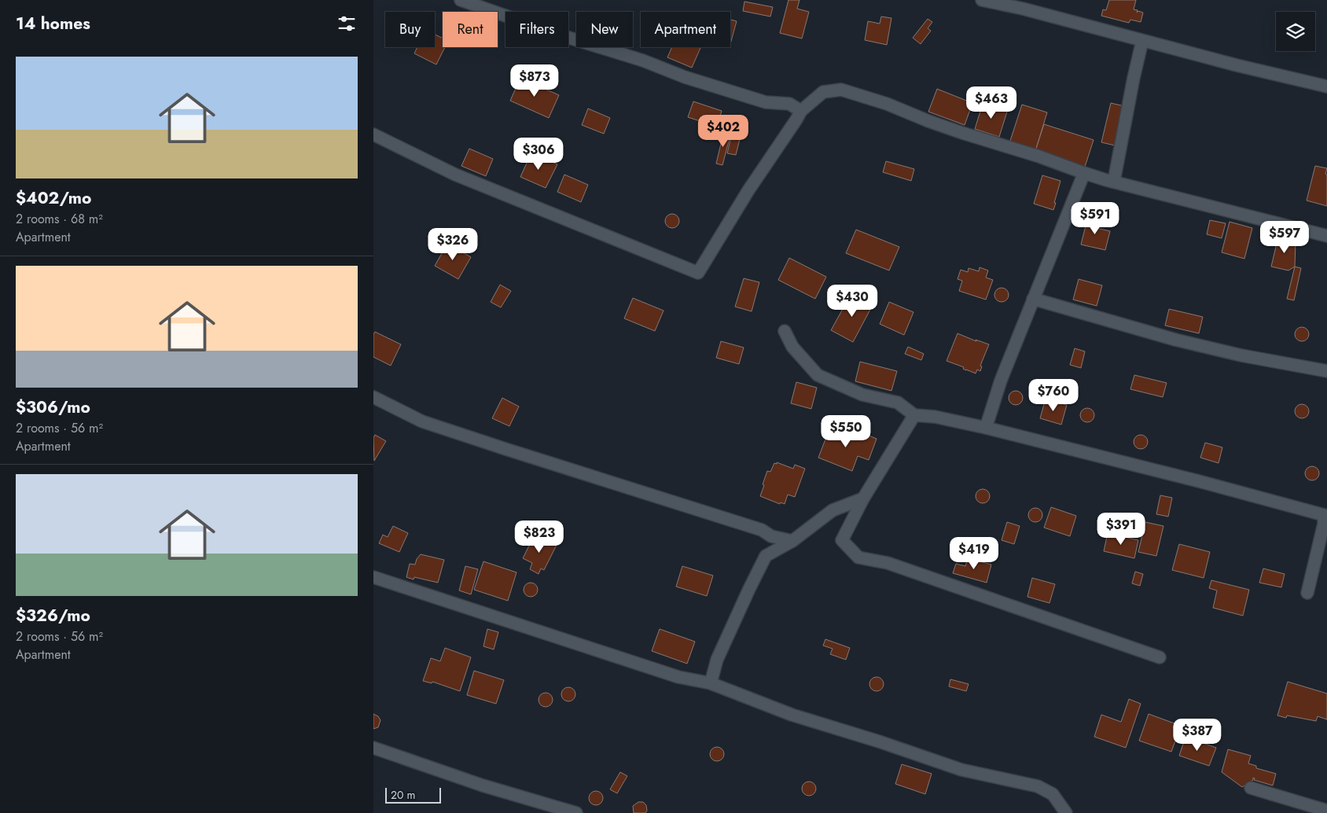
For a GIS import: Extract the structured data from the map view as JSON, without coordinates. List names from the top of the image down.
{
  "scale_bar": "20 m",
  "page": {
    "heading": "14 homes",
    "chip": [
      "Buy",
      "Rent",
      "Filters",
      "New",
      "Apartment"
    ],
    "list": [
      {
        "name": "$402/mo",
        "note": "2 rooms · 68 m² · Apartment"
      },
      {
        "name": "$306/mo",
        "note": "2 rooms · 56 m² · Apartment"
      },
      {
        "name": "$326/mo",
        "note": "2 rooms · 56 m² · Apartment"
      }
    ],
    "price": [
      "$873",
      "$463",
      "$402",
      "$306",
      "$591",
      "$597",
      "$326",
      "$430",
      "$760",
      "$550",
      "$391",
      "$823",
      "$419",
      "$387"
    ],
    "scale": "20 m"
  }
}
